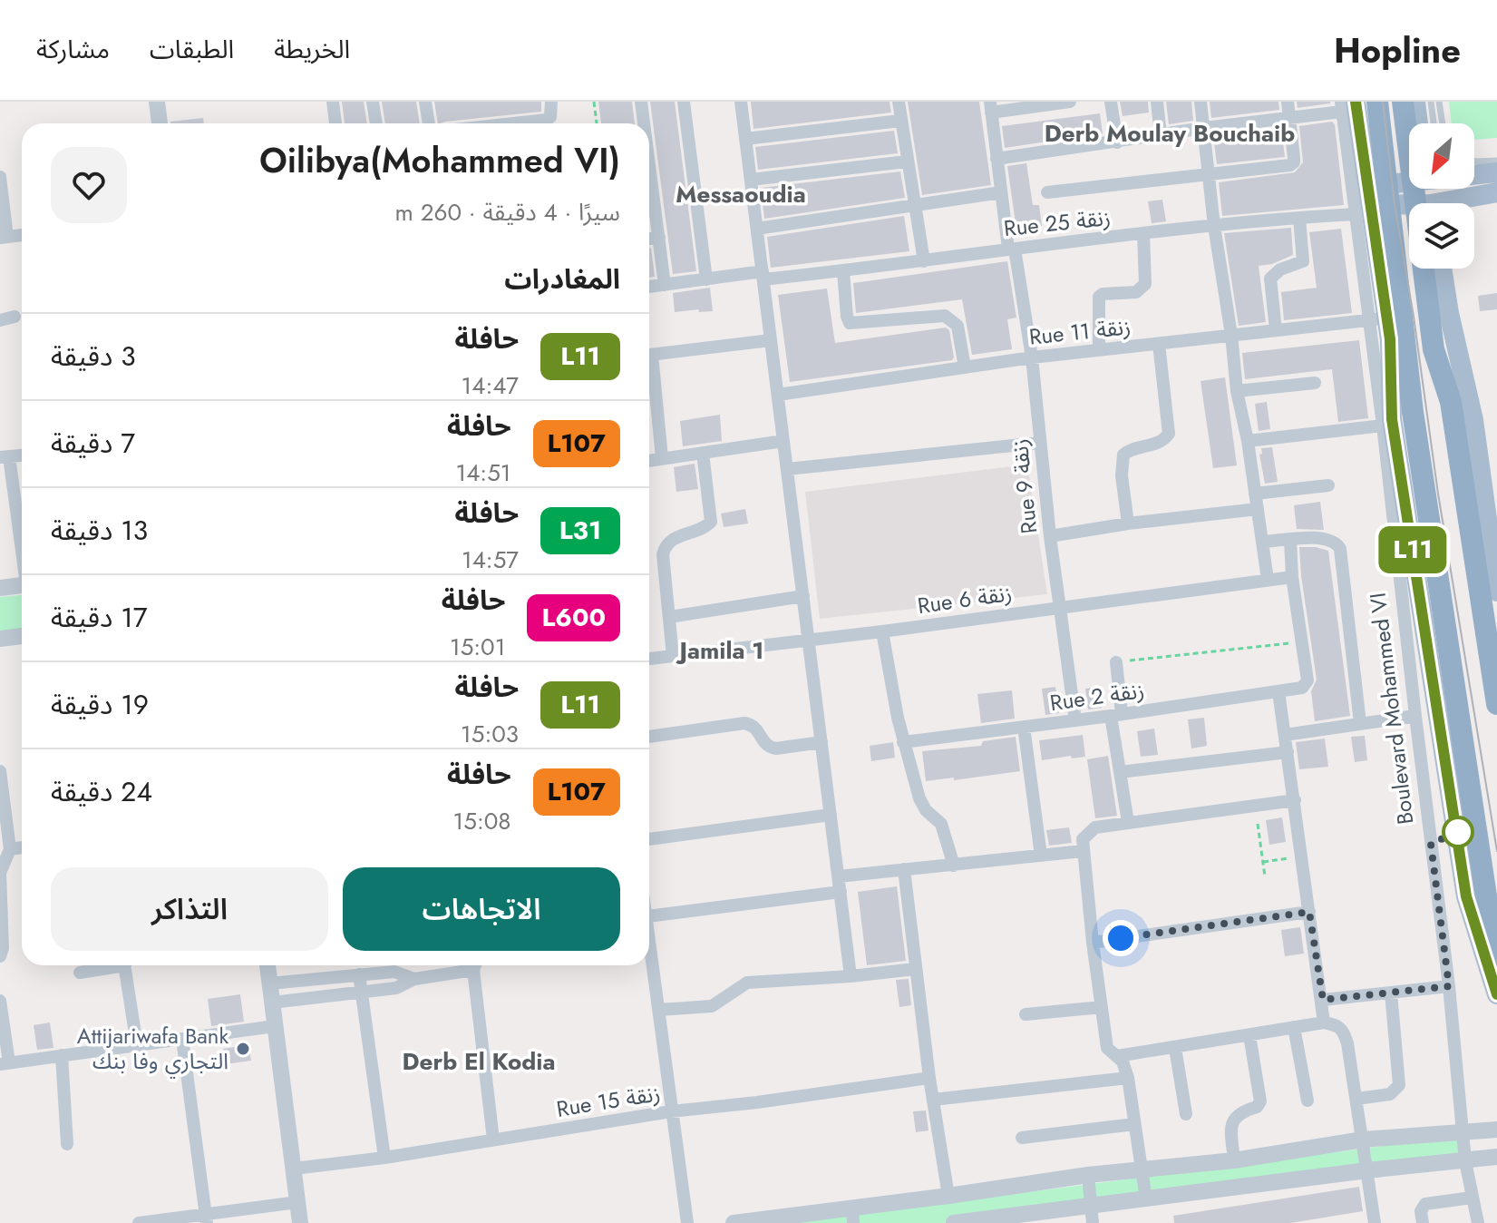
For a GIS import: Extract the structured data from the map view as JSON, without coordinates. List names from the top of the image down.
{
  "streets": {
    "main road": ["Boulevard Mohammed VI"],
    "street": [
      "Rue 25 زنقة",
      "Rue 11 زنقة",
      "Rue 9 زنقة",
      "Rue 6 زنقة",
      "Rue 2 زنقة",
      "Rue 15 زنقة"
    ]
  },
  "crossings": [
    ["Rue 25 زنقة", "Rue 9 زنقة"],
    ["Rue 25 زنقة", "Boulevard Mohammed VI"],
    ["Rue 11 زنقة", "Rue 9 زنقة"],
    ["Rue 11 زنقة", "Boulevard Mohammed VI"],
    ["Rue 9 زنقة", "Rue 6 زنقة"],
    ["Rue 9 زنقة", "Rue 2 زنقة"]
  ],
  "districts": [
    "Derb Moulay Bouchaib",
    "Messaoudia",
    "Jamila 1",
    "Derb El Kodia"
  ],
  "places": ["Attijariwafa Bank التجاري وفا بنك"],
  "lines": ["bus line L11"],
  "north": "bottom left",
  "page": {
    "header": "Hopline",
    "nav": ["الخريطة", "الطبقات", "مشاركة"],
    "on_map": "L11",
    "heading": [
      ["Oilibya(Mohammed VI)", "سيرًا · 4 دقيقة · 260 m"],
      "المغادرات"
    ],
    "list": [
      {
        "mark": "L11",
        "name": "حافلة",
        "note": "14:47",
        "value": "3 دقيقة"
      },
      {
        "mark": "L107",
        "name": "حافلة",
        "note": "14:51",
        "value": "7 دقيقة"
      },
      {
        "mark": "L31",
        "name": "حافلة",
        "note": "14:57",
        "value": "13 دقيقة"
      },
      {
        "mark": "L600",
        "name": "حافلة",
        "note": "15:01",
        "value": "17 دقيقة"
      },
      {
        "mark": "L11",
        "name": "حافلة",
        "note": "15:03",
        "value": "19 دقيقة"
      },
      {
        "mark": "L107",
        "name": "حافلة",
        "note": "15:08",
        "value": "24 دقيقة"
      }
    ],
    "buttons": ["الاتجاهات", "التذاكر"]
  }
}
